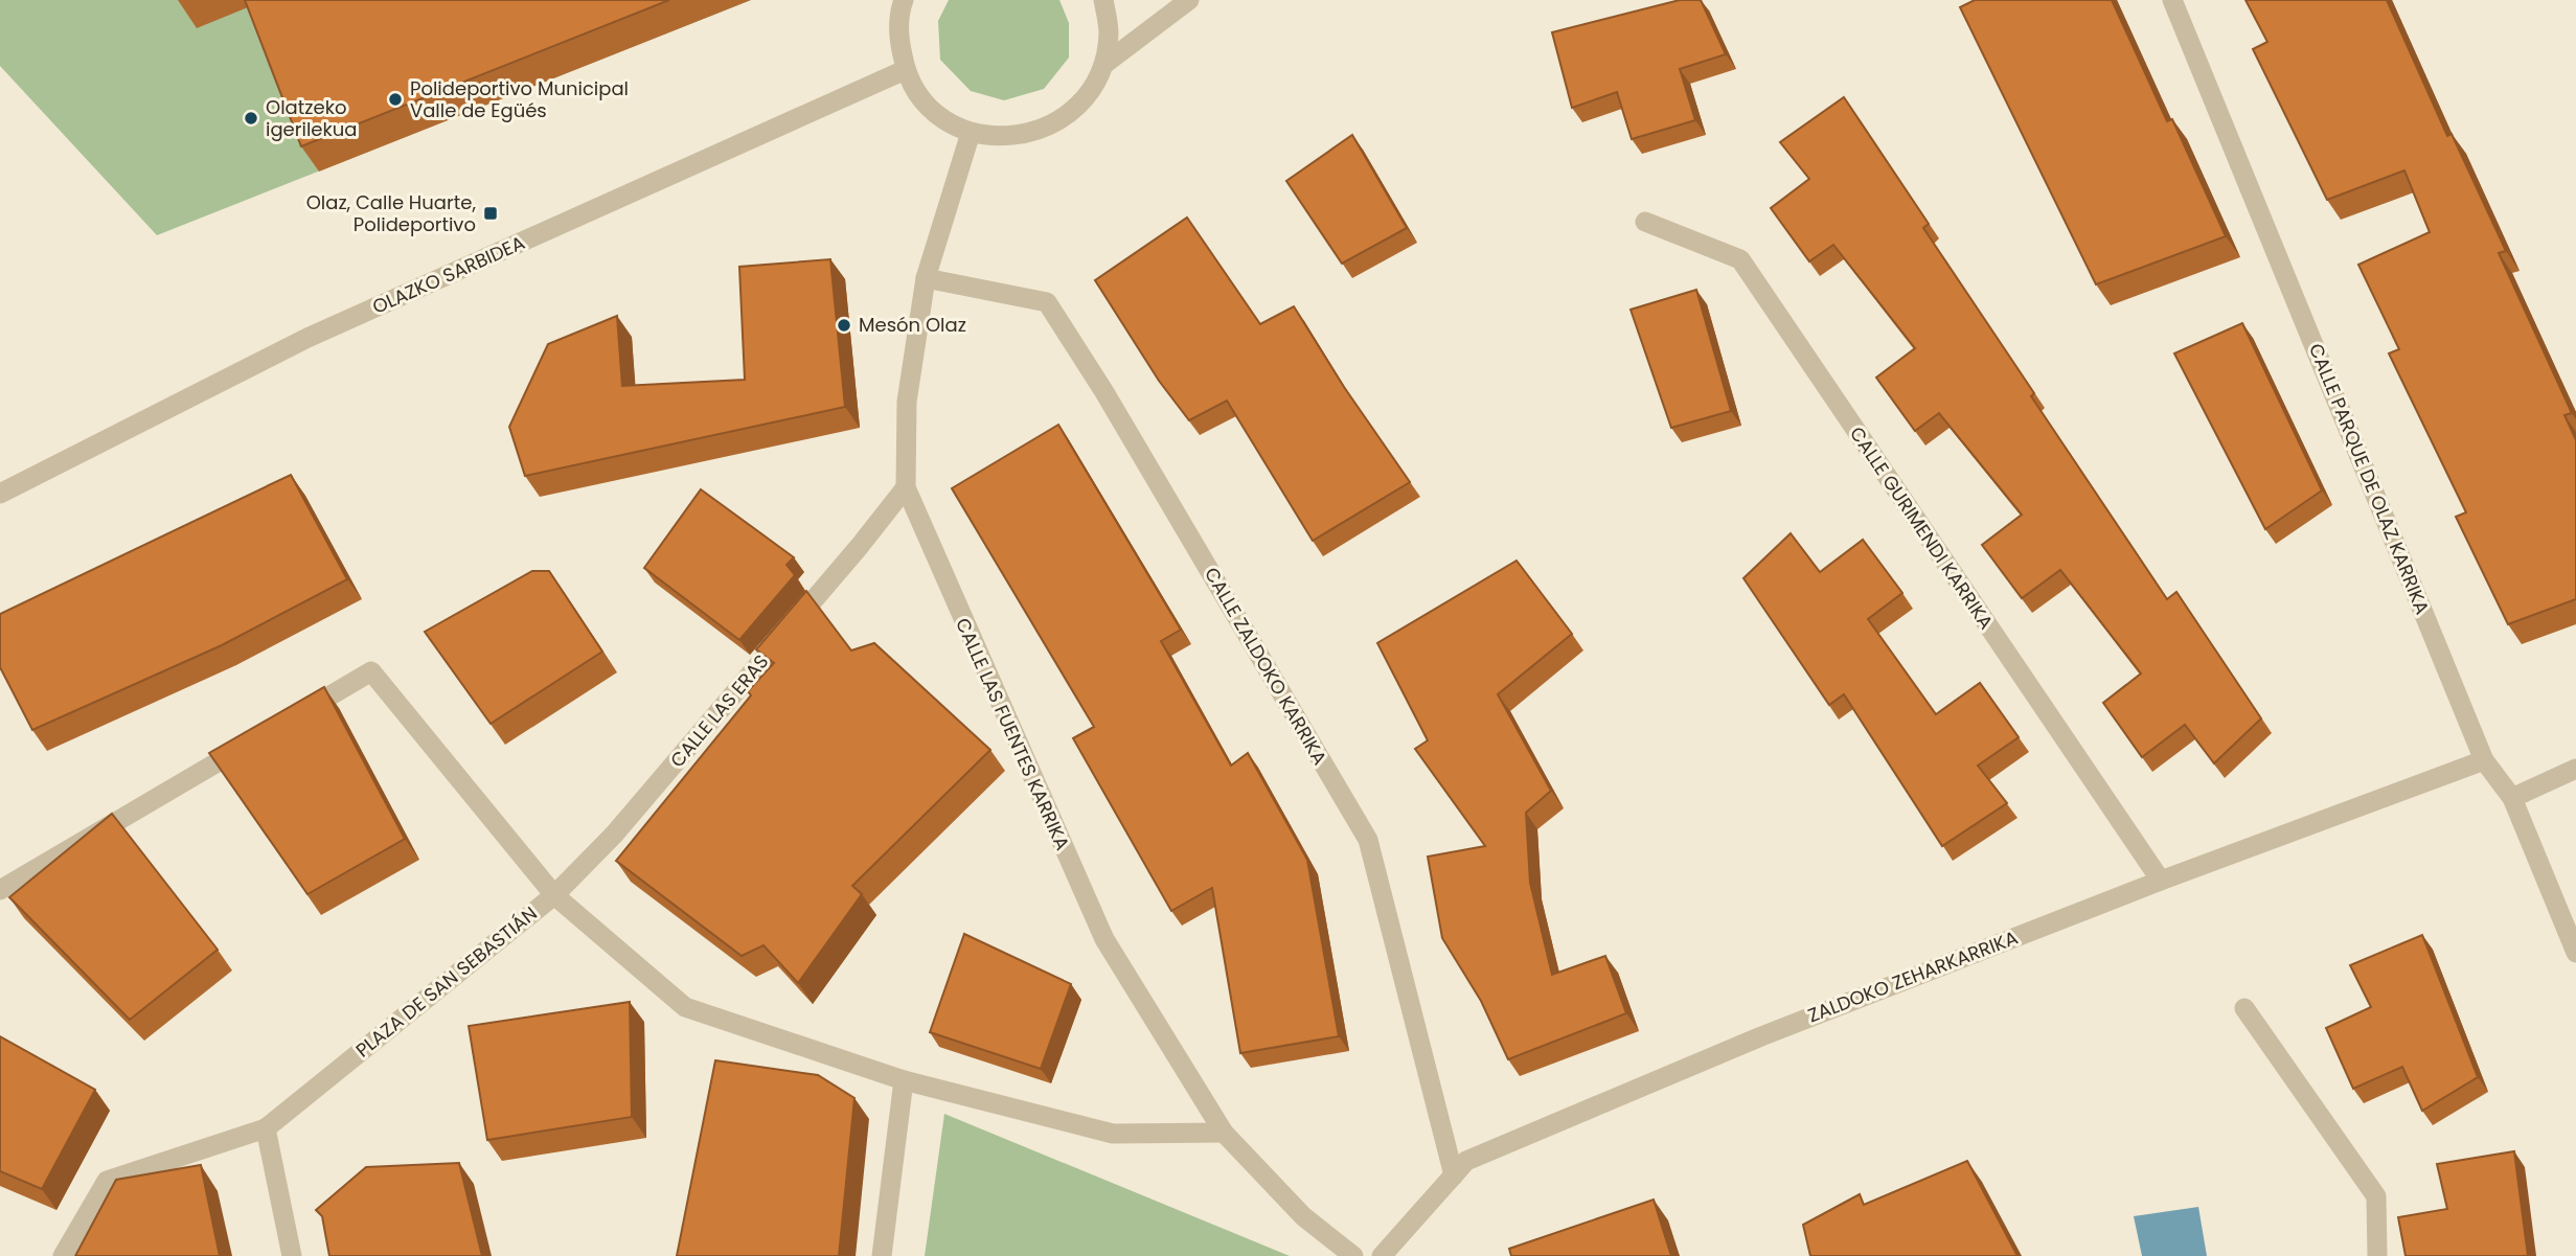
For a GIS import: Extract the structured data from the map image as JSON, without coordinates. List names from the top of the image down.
{
  "streets": {
    "street": [
      "OLAZKO SARBIDEA",
      "CALLE PARQUE DE OLAZ KARRIKA",
      "CALLE GURIMENDI KARRIKA",
      "CALLE ZALDOKO KARRIKA",
      "CALLE LAS ERAS",
      "CALLE LAS FUENTES KARRIKA",
      "ZALDOKO ZEHARKARRIKA",
      "PLAZA DE SAN SEBASTIÁN"
    ]
  },
  "crossings": [
    ["CALLE PARQUE DE OLAZ KARRIKA", "ZALDOKO ZEHARKARRIKA"],
    ["CALLE GURIMENDI KARRIKA", "ZALDOKO ZEHARKARRIKA"],
    ["CALLE ZALDOKO KARRIKA", "CALLE LAS FUENTES KARRIKA"],
    ["CALLE ZALDOKO KARRIKA", "ZALDOKO ZEHARKARRIKA"],
    ["CALLE LAS ERAS", "CALLE LAS FUENTES KARRIKA"],
    ["CALLE LAS ERAS", "PLAZA DE SAN SEBASTIÁN"],
    ["CALLE LAS FUENTES KARRIKA", "PLAZA DE SAN SEBASTIÁN"]
  ],
  "places": {
    "other": ["Polideportivo Municipal Valle de Egüés", "Olatzeko igerilekua", "Mesón Olaz"],
    "transit": ["Olaz, Calle Huarte, Polideportivo"]
  }
}
